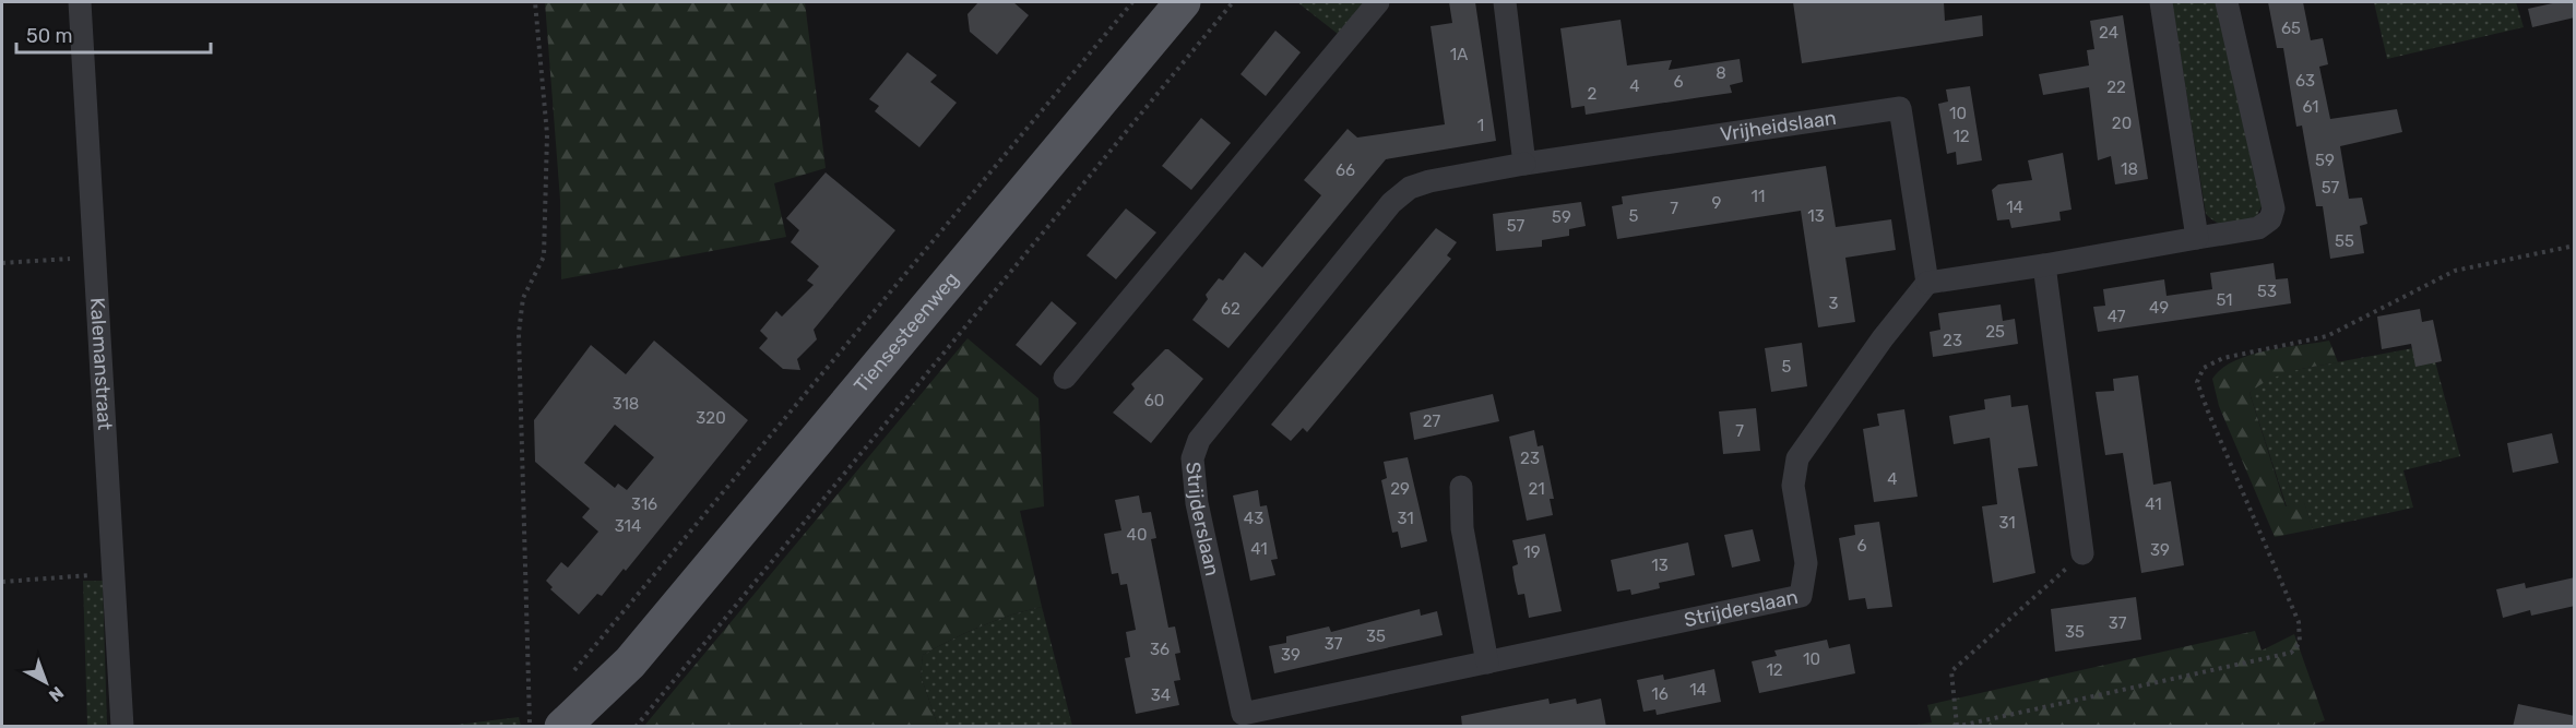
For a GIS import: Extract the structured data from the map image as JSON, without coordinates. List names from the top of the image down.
{
  "streets": {
    "main road": ["Tiensesteenweg"],
    "street": ["Vrijheidslaan", "Kalemanstraat", "Strijderslaan"]
  },
  "crossings": [
    ["Vrijheidslaan", "Strijderslaan"]
  ],
  "house_numbers": [
    "65",
    "24",
    "1A",
    "8",
    "63",
    "6",
    "4",
    "22",
    "2",
    "61",
    "10",
    "20",
    "1",
    "12",
    "59",
    "18",
    "66",
    "57",
    "11",
    "9",
    "14",
    "7",
    "5",
    "13",
    "59",
    "57",
    "55",
    "53",
    "51",
    "3",
    "49",
    "62",
    "47",
    "25",
    "23",
    "5",
    "60",
    "318",
    "320",
    "27",
    "7",
    "23",
    "4",
    "29",
    "21",
    "316",
    "41",
    "43",
    "31",
    "31",
    "314",
    "40",
    "6",
    "41",
    "39",
    "19",
    "13",
    "37",
    "35",
    "35",
    "37",
    "36",
    "39",
    "10",
    "12",
    "14",
    "16",
    "34"
  ],
  "scale_bar": "50 m",
  "north": "bottom right"
}
